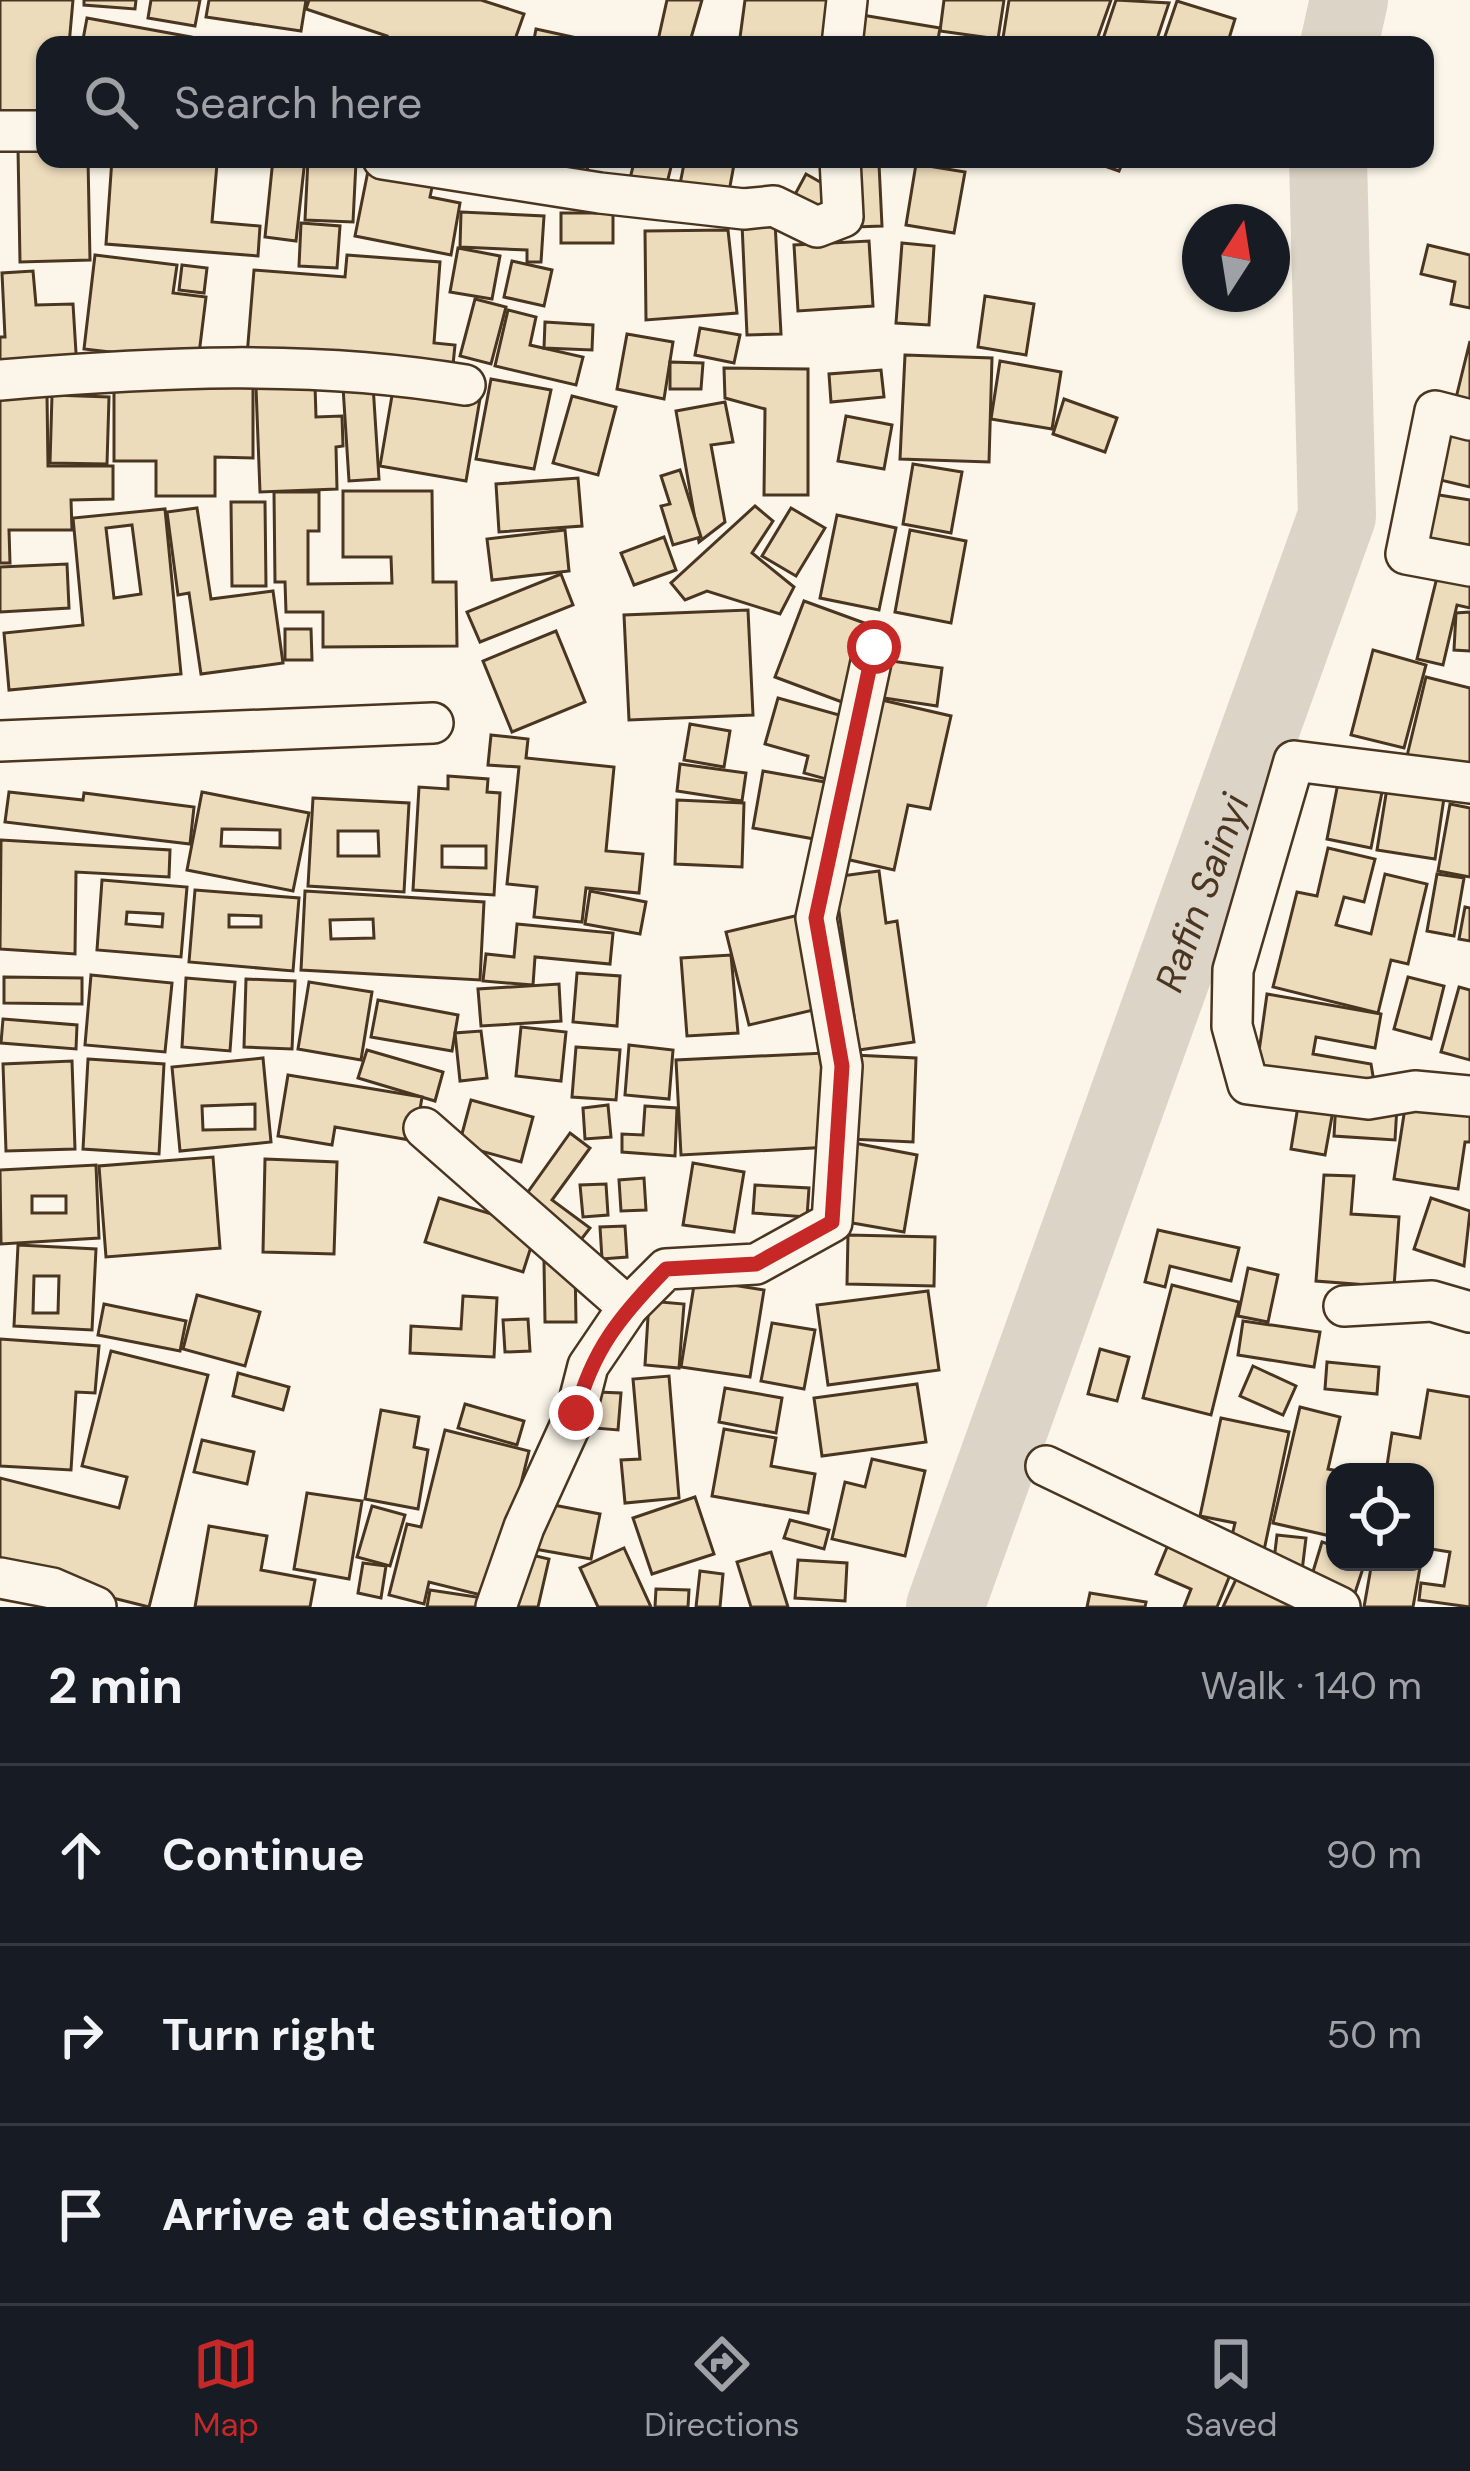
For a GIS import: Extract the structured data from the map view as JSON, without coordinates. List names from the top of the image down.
{
  "water": ["Rafin Sainyi"],
  "north": "top",
  "page": {
    "search": "Search here",
    "heading": ["2 min", "Walk · 140 m"],
    "list": [
      ["Continue", "90 m"],
      ["Turn right", "50 m"],
      "Arrive at destination"
    ],
    "nav": ["Map", "Directions", "Saved"]
  }
}
